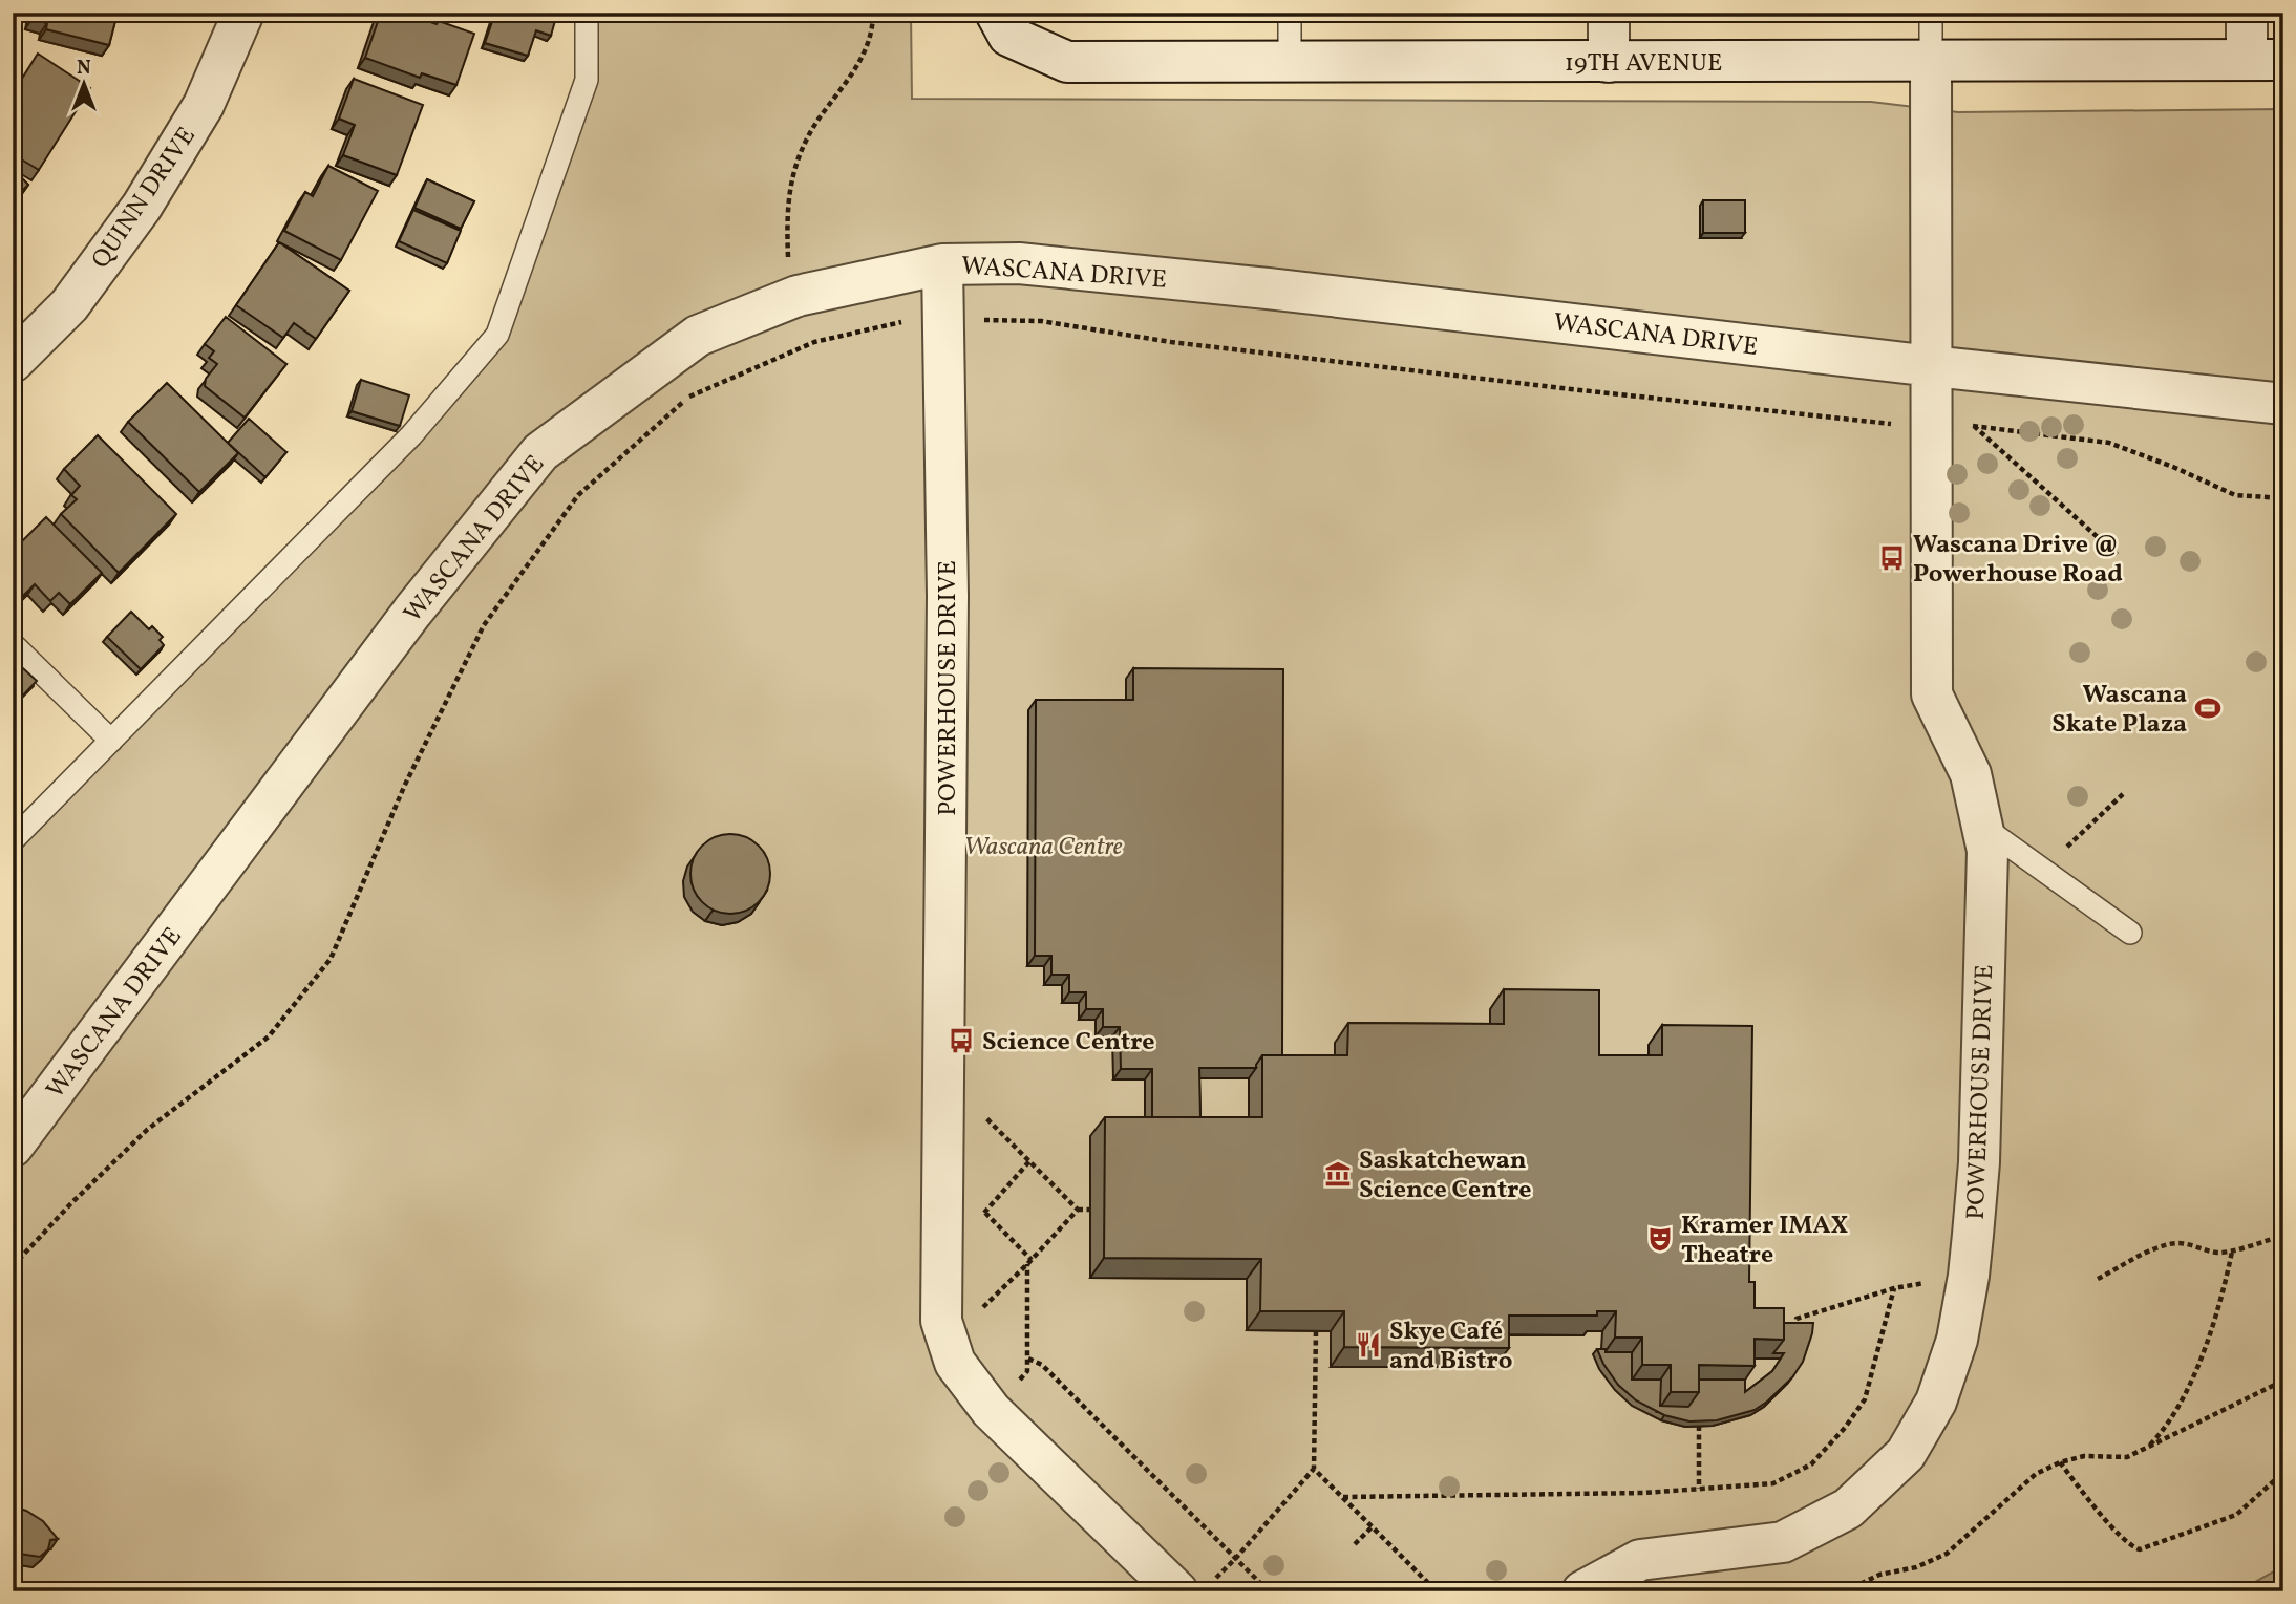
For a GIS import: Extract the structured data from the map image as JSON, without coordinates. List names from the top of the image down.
{
  "streets": {
    "street": [
      "19TH AVENUE",
      "QUINN DRIVE",
      "WASCANA DRIVE",
      "POWERHOUSE DRIVE"
    ]
  },
  "crossings": [
    ["WASCANA DRIVE", "POWERHOUSE DRIVE"]
  ],
  "parks": ["Wascana Centre"],
  "places": {
    "bus stop": ["Wascana Drive @ Powerhouse Road", "Science Centre"],
    "sports": ["Wascana Skate Plaza"],
    "museum": ["Saskatchewan Science Centre"],
    "theatre": ["Kramer IMAX Theatre"],
    "restaurant": ["Skye Café and Bistro"]
  },
  "north": "top"
}
